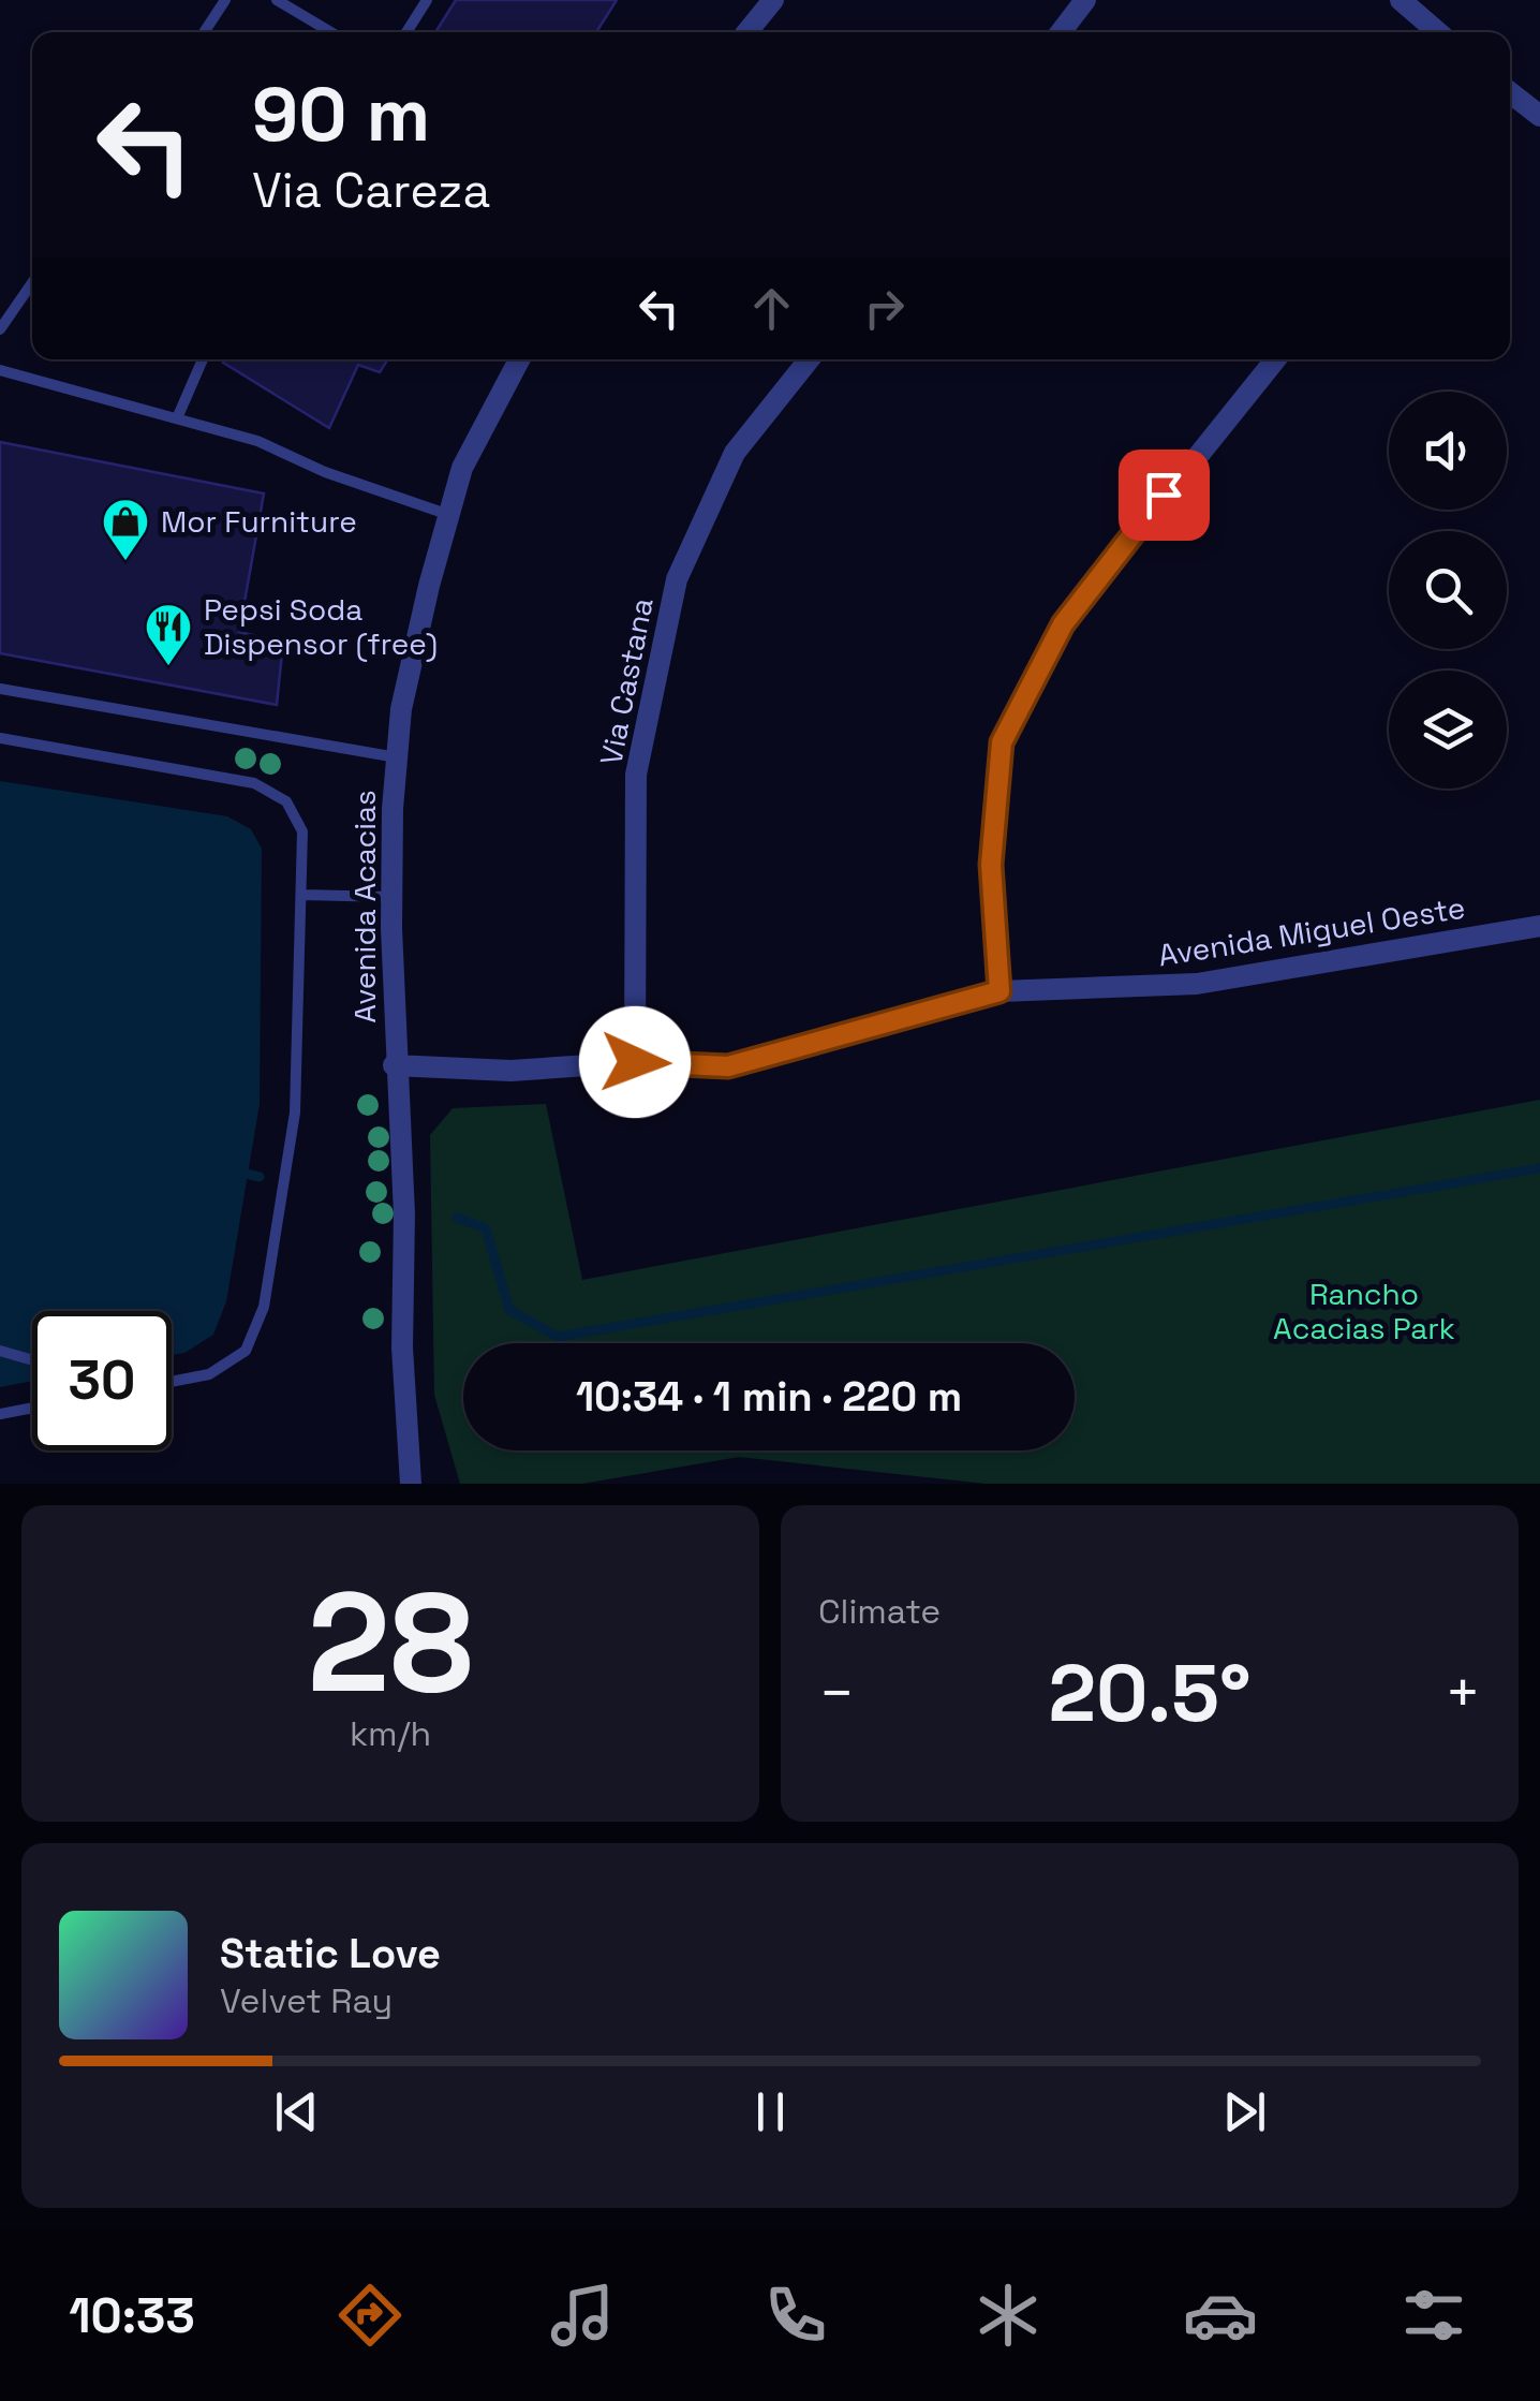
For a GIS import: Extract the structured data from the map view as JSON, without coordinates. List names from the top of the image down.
{
  "streets": {
    "street": ["Via Castana", "Avenida Acacias", "Avenida Miguel Oeste"]
  },
  "crossings": [
    ["Via Castana", "Avenida Miguel Oeste"],
    ["Avenida Acacias", "Avenida Miguel Oeste"]
  ],
  "parks": ["Rancho Acacias Park"],
  "places": {
    "shop": ["Mor Furniture"],
    "restaurant": ["Pepsi Soda Dispensor (free)"]
  },
  "page": {
    "turn": ["90 m", "Via Careza"],
    "limit": "30",
    "trip": "10:34 · 1 min · 220 m",
    "tile": [
      ["28", "km/h"],
      "Climate"
    ],
    "heat": ["−", "20.5°", "+"],
    "song": ["Static Love", "Velvet Ray"],
    "tabs": "10:33"
  }
}
